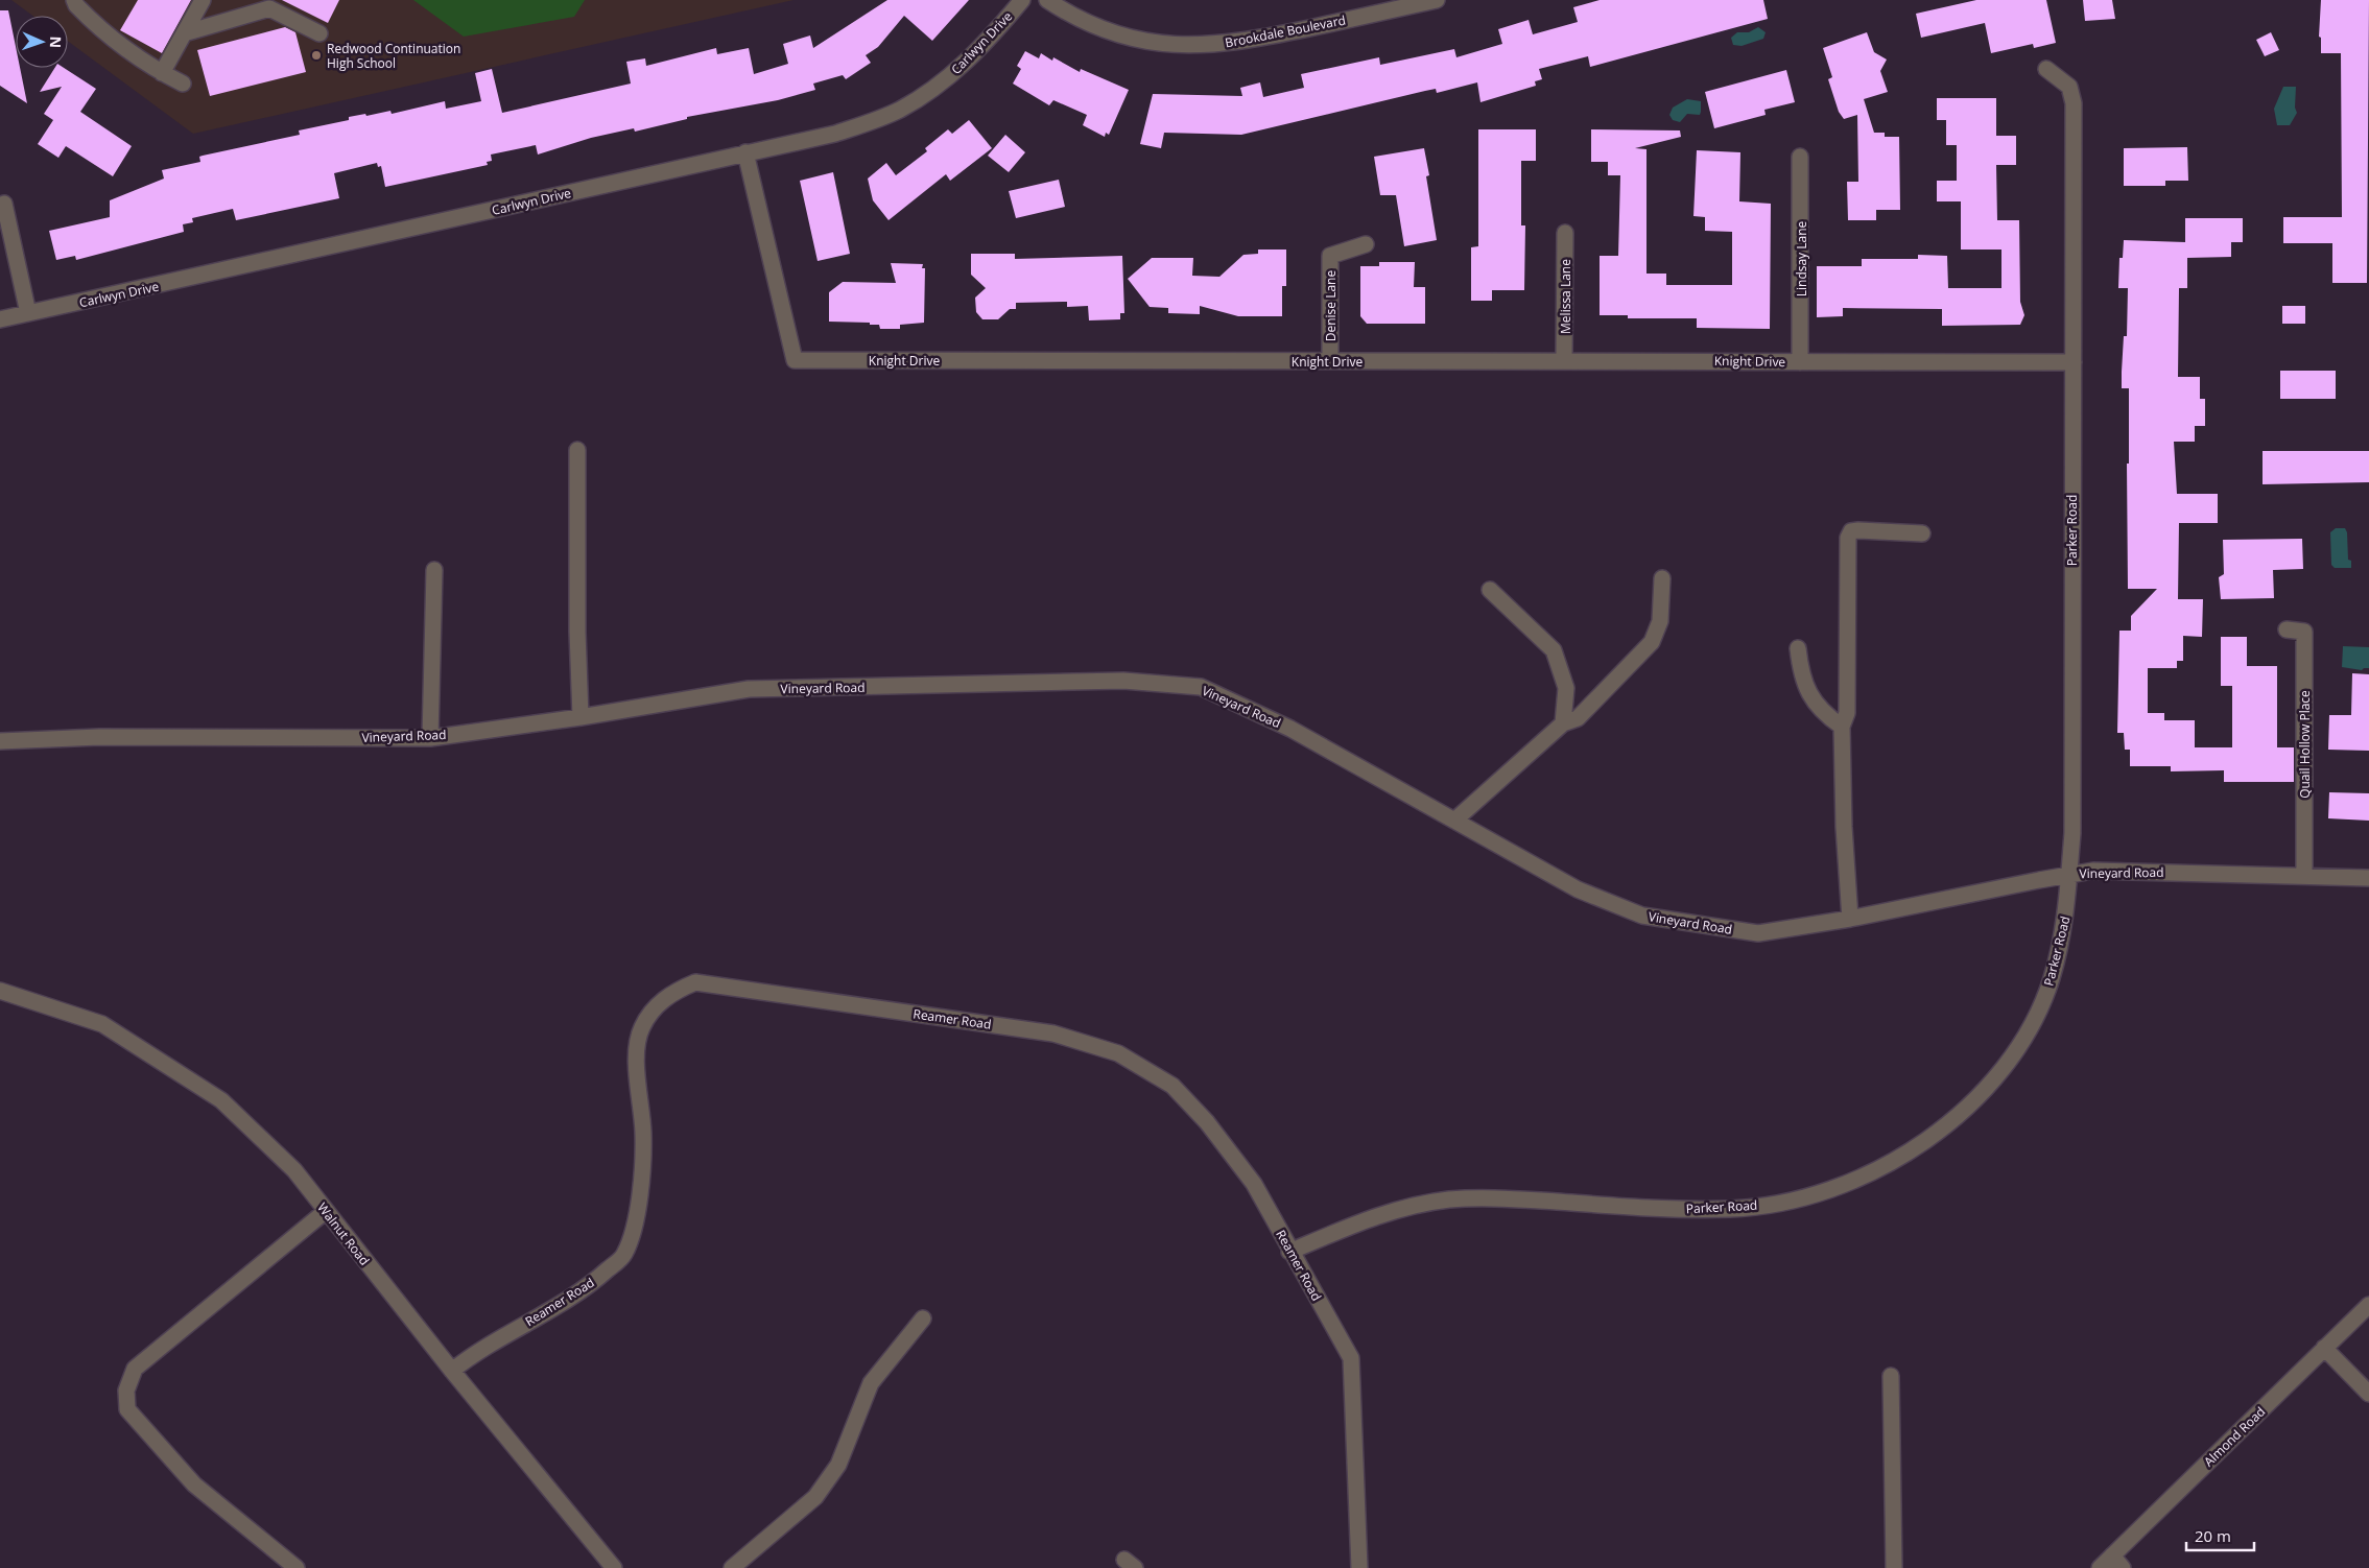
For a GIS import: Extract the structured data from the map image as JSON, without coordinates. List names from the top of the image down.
{
  "streets": {
    "street": [
      "Brookdale Boulevard",
      "Carlwyn Drive",
      "Lindsay Lane",
      "Melissa Lane",
      "Denise Lane",
      "Knight Drive",
      "Parker Road",
      "Vineyard Road",
      "Quail Hollow Place",
      "Reamer Road",
      "Walnut Road",
      "Almond Road"
    ]
  },
  "crossings": [
    ["Carlwyn Drive", "Knight Drive"],
    ["Lindsay Lane", "Knight Drive"],
    ["Melissa Lane", "Knight Drive"],
    ["Denise Lane", "Knight Drive"],
    ["Knight Drive", "Parker Road"],
    ["Parker Road", "Vineyard Road"],
    ["Parker Road", "Reamer Road"],
    ["Vineyard Road", "Quail Hollow Place"],
    ["Reamer Road", "Walnut Road"]
  ],
  "places": ["Redwood Continuation High School"],
  "scale_bar": "20 m",
  "north": "right"
}
